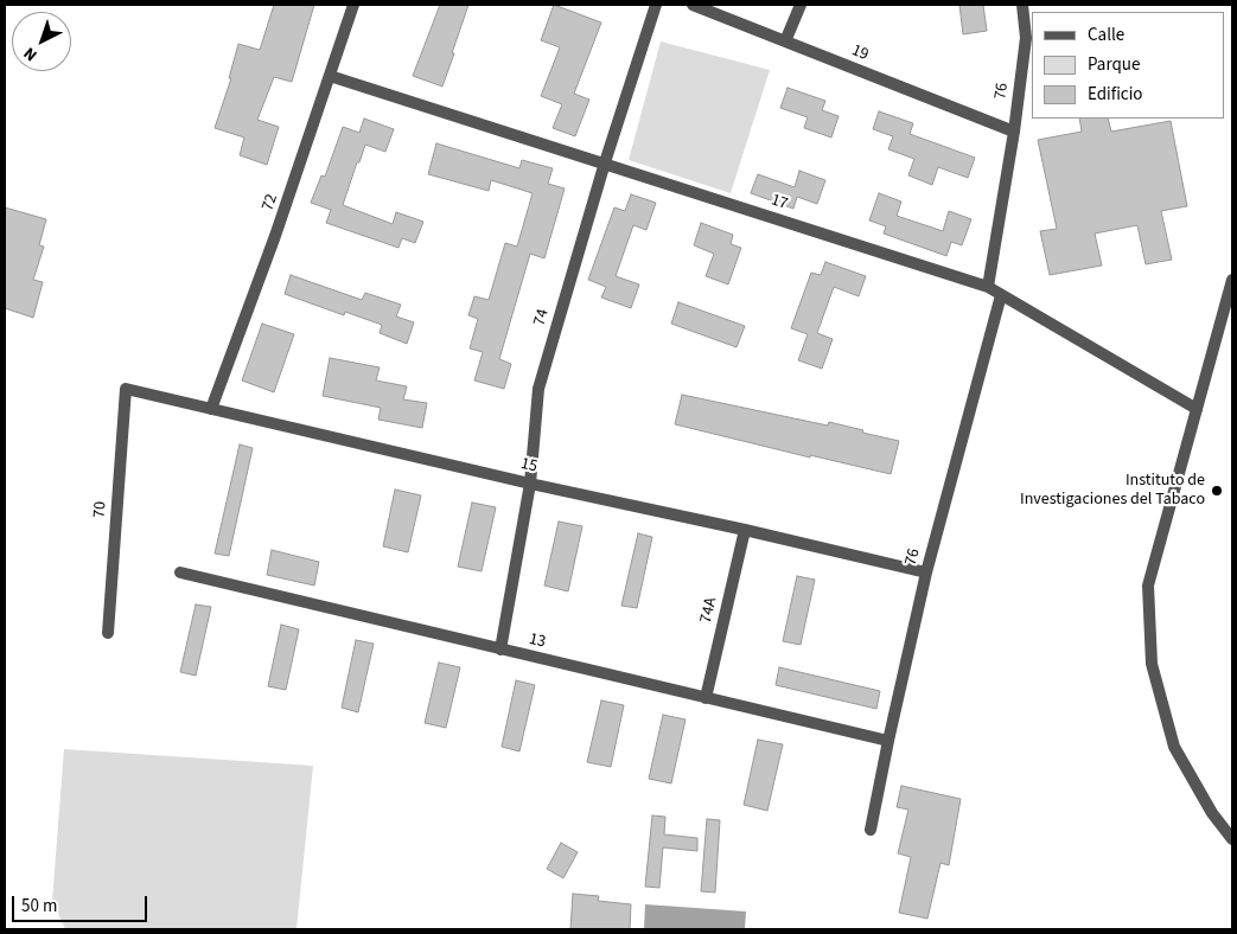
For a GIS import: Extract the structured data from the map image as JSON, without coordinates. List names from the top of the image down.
{
  "streets": {
    "street": [
      "19",
      "76",
      "72",
      "17",
      "74",
      "15",
      "70",
      "74A",
      "13"
    ]
  },
  "crossings": [
    ["19", "76"],
    ["76", "17"],
    ["76", "15"],
    ["76", "13"],
    ["72", "17"],
    ["72", "15"],
    ["17", "74"],
    ["74", "15"],
    ["74", "13"],
    ["15", "70"],
    ["15", "74A"],
    ["74A", "13"]
  ],
  "places": ["Instituto de Investigaciones del Tabaco"],
  "legend": ["Calle", "Parque", "Edificio"],
  "scale_bar": "50 m",
  "north": "bottom left"
}
